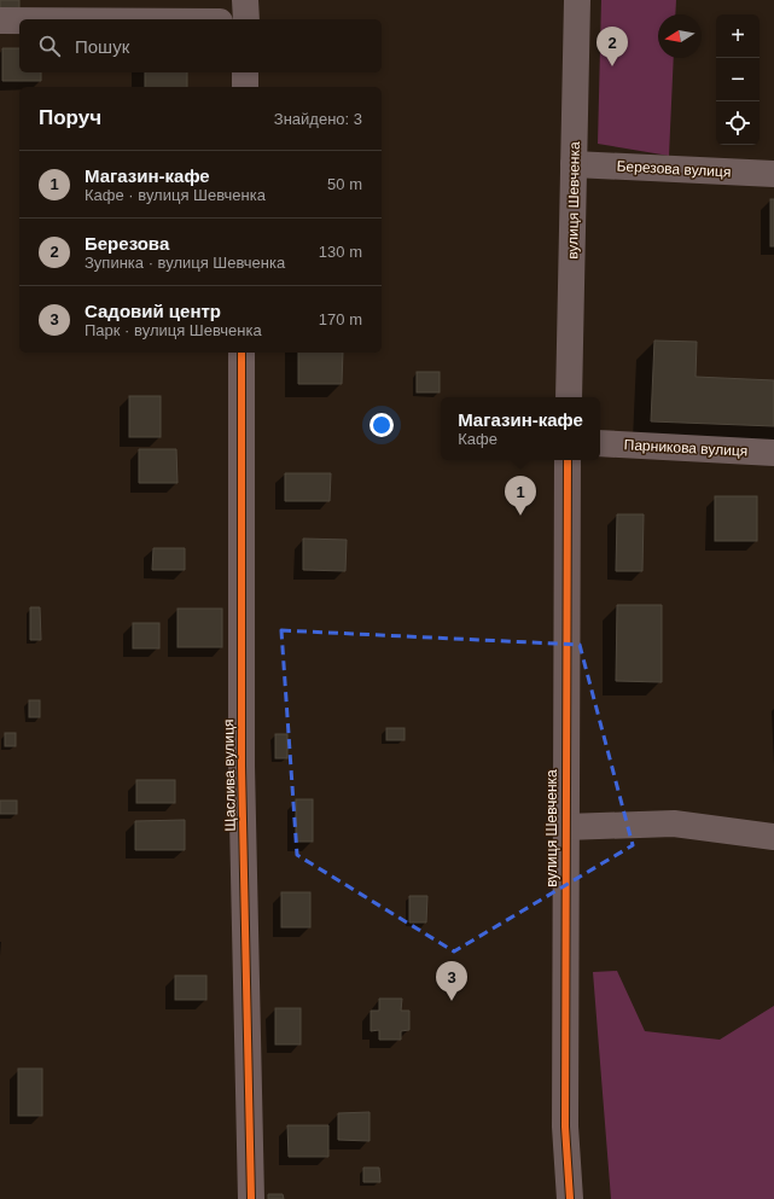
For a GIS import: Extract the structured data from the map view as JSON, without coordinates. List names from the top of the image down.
{
  "streets": {
    "street": [
      "Березова вулиця",
      "вулиця Шевченка",
      "Парникова вулиця",
      "Щаслива вулиця"
    ]
  },
  "crossings": [
    ["Березова вулиця", "вулиця Шевченка"]
  ],
  "north": "left",
  "page": {
    "map_buttons": ["+", "−"],
    "search": "Пошук",
    "pins": ["2", "1", "3"],
    "heading": ["Поруч", "Знайдено: 3"],
    "list": [
      {
        "mark": "1",
        "name": "Магазин-кафе",
        "note": "Кафе · вулиця Шевченка",
        "value": "50 m"
      },
      {
        "mark": "2",
        "name": "Березова",
        "note": "Зупинка · вулиця Шевченка",
        "value": "130 m"
      },
      {
        "mark": "3",
        "name": "Садовий центр",
        "note": "Парк · вулиця Шевченка",
        "value": "170 m"
      }
    ],
    "popup": ["Магазин-кафе", "Кафе"]
  }
}
